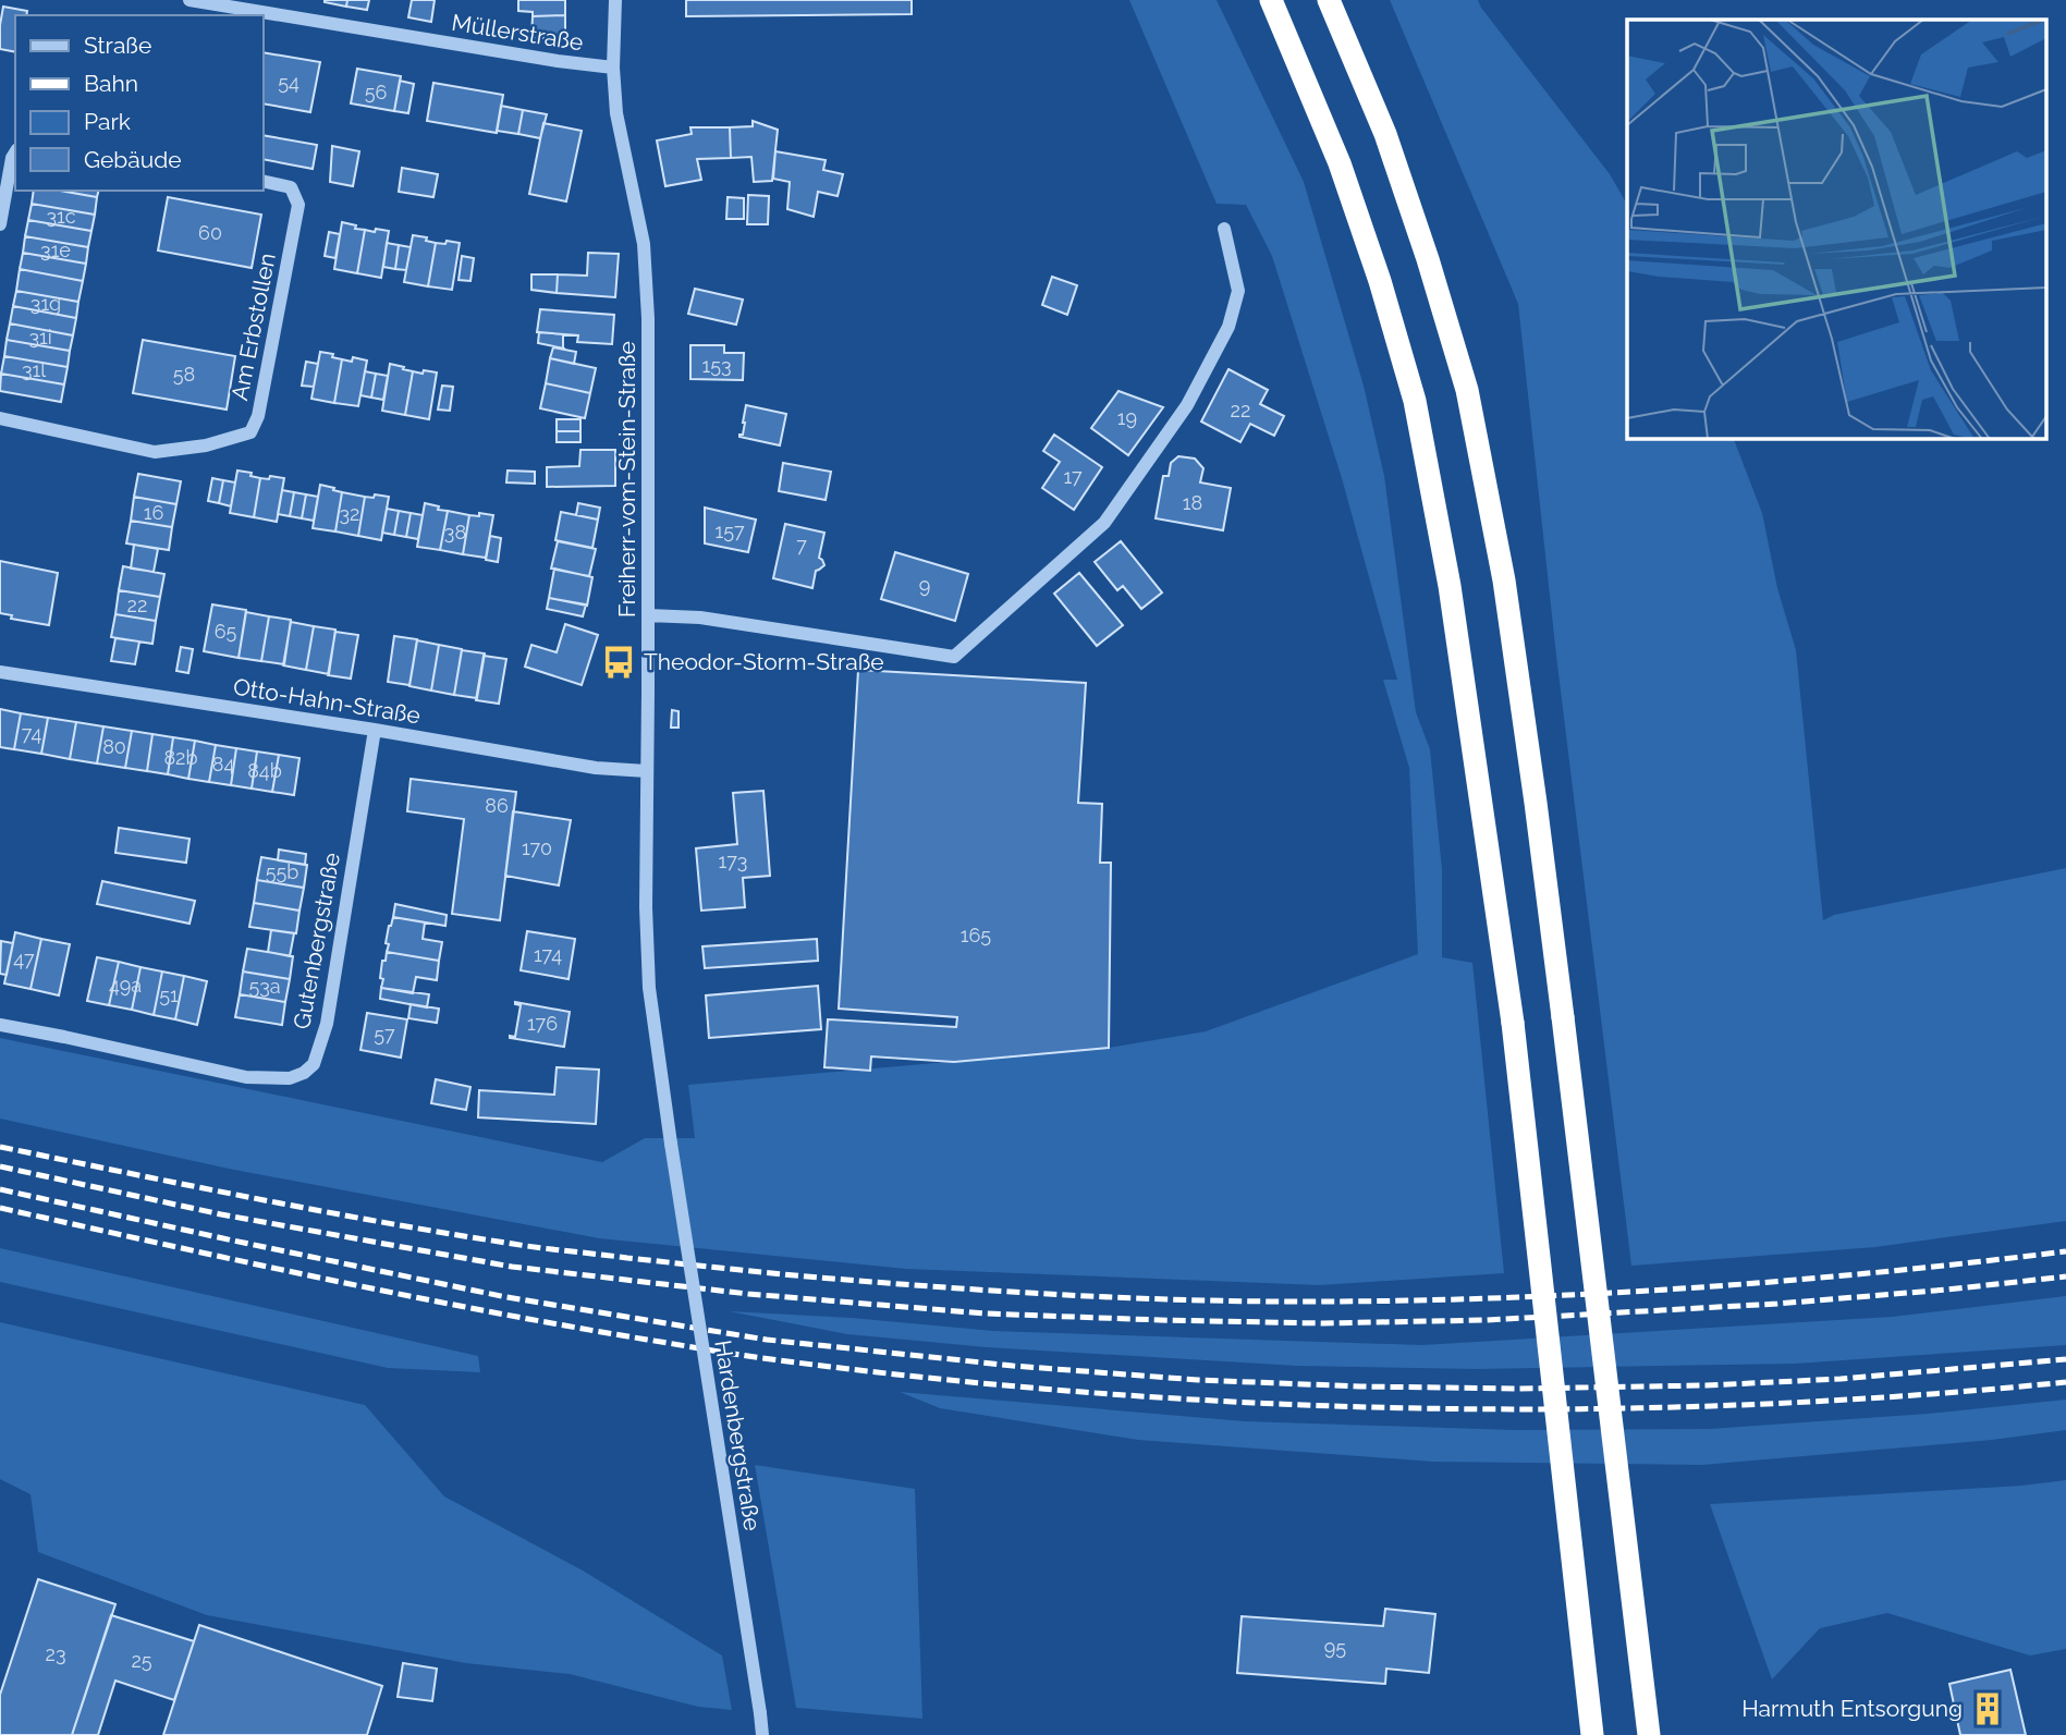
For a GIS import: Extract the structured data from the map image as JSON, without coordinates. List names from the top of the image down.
{
  "streets": {
    "street": [
      "Müllerstraße",
      "Am Erbstollen",
      "Freiherr-vom-Stein-Straße",
      "Otto-Hahn-Straße",
      "Gutenbergstraße",
      "Hardenbergstraße"
    ]
  },
  "crossings": [
    ["Müllerstraße", "Freiherr-vom-Stein-Straße"],
    ["Freiherr-vom-Stein-Straße", "Otto-Hahn-Straße"],
    ["Freiherr-vom-Stein-Straße", "Hardenbergstraße"],
    ["Otto-Hahn-Straße", "Gutenbergstraße"]
  ],
  "places": {
    "bus stop": ["Theodor-Storm-Straße"],
    "building": ["Harmuth Entsorgung"]
  },
  "house_numbers": [
    "54",
    "56",
    "31c",
    "60",
    "31e",
    "31g",
    "31i",
    "153",
    "31l",
    "58",
    "22",
    "19",
    "17",
    "18",
    "16",
    "32",
    "157",
    "38",
    "7",
    "9",
    "22",
    "65",
    "74",
    "80",
    "82b",
    "84",
    "84b",
    "86",
    "170",
    "173",
    "55b",
    "165",
    "174",
    "47",
    "49a",
    "53a",
    "51",
    "176",
    "57",
    "95",
    "23",
    "25"
  ],
  "legend": [
    "Straße",
    "Bahn",
    "Park",
    "Gebäude"
  ]
}
